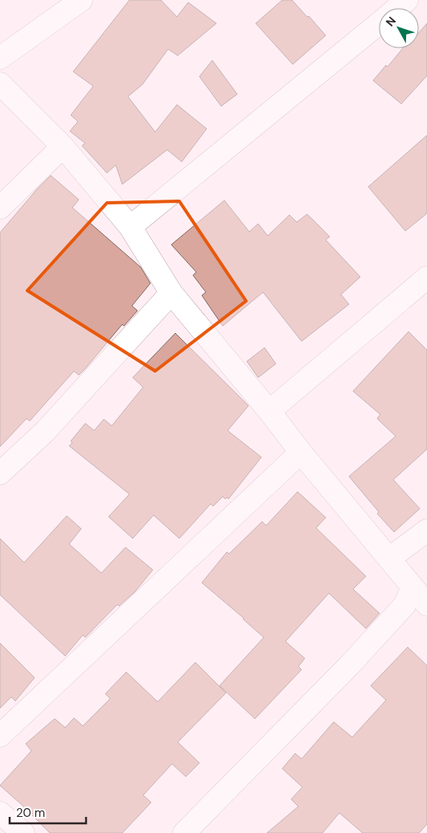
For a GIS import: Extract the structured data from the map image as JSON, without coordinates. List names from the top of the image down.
{
  "scale_bar": "20 m",
  "north": "top left"
}
